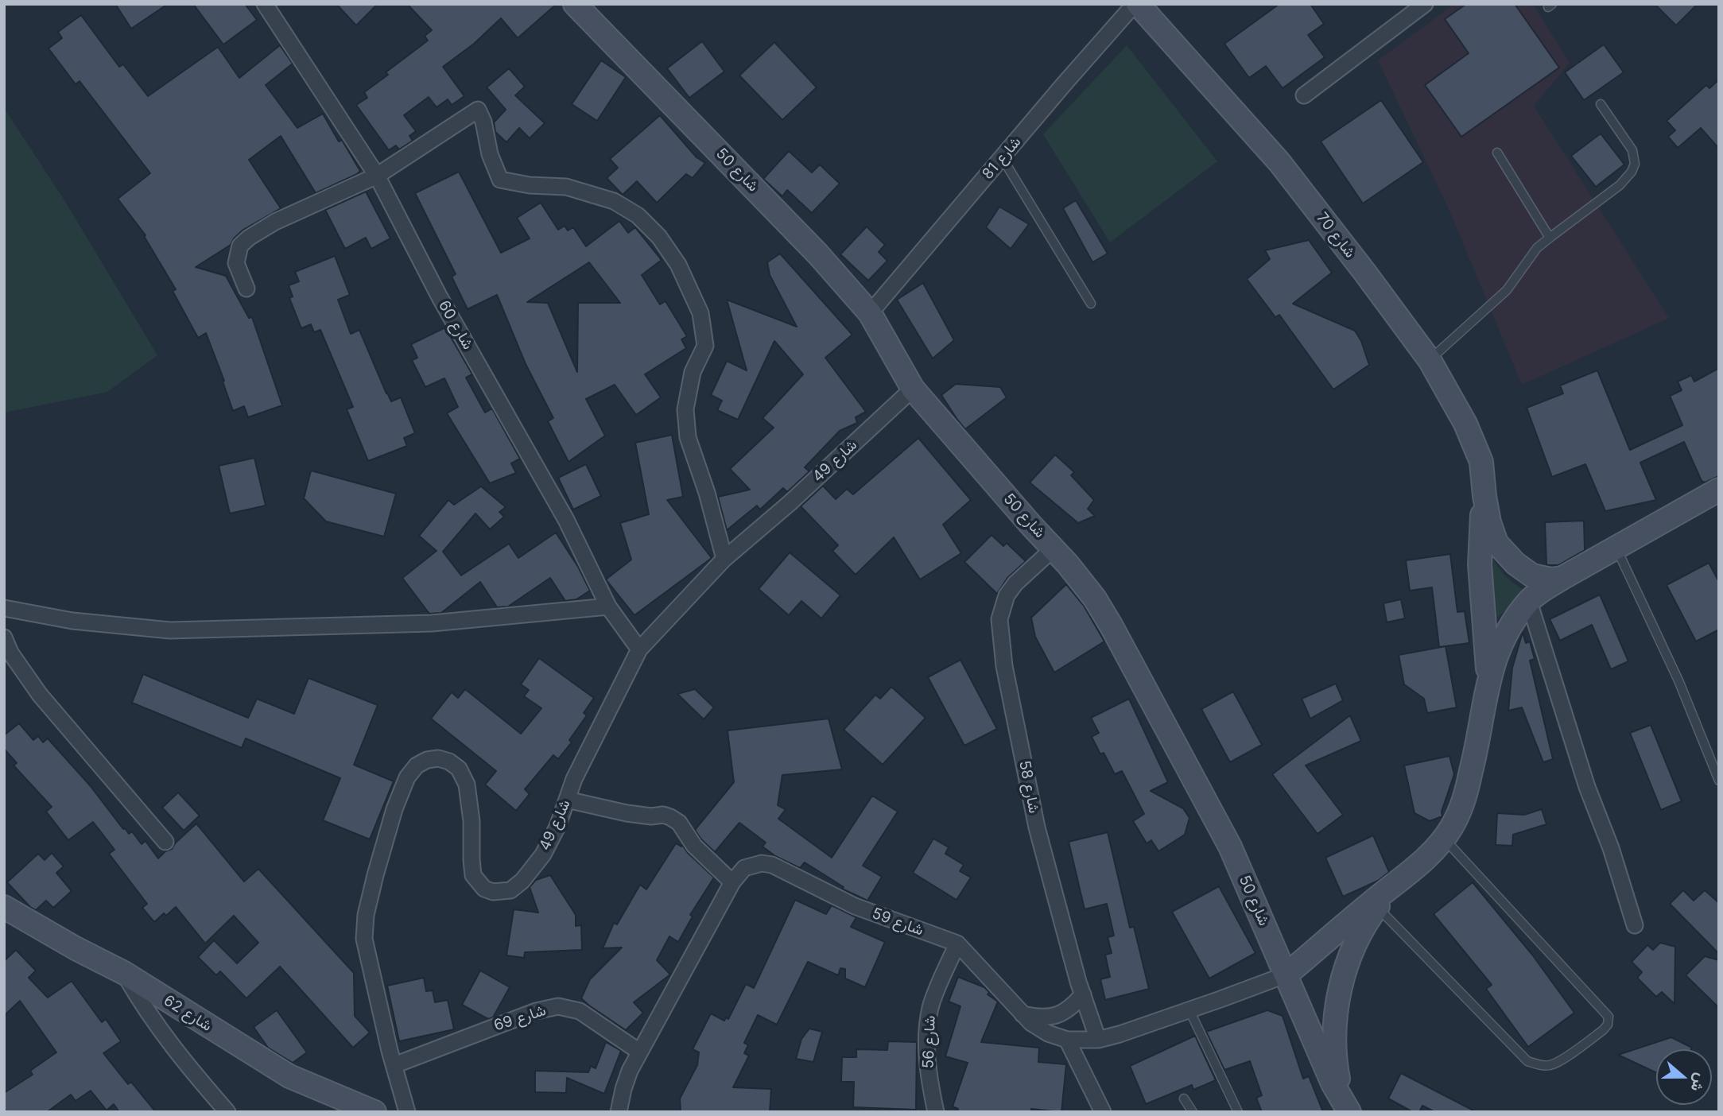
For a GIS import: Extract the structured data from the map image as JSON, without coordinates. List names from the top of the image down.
{
  "streets": {
    "street": [
      "شارع 81",
      "شارع 50",
      "شارع 70",
      "شارع 60",
      "شارع 49",
      "شارع 58",
      "شارع 59",
      "شارع 62",
      "شارع 69",
      "شارع 56"
    ]
  },
  "crossings": [
    ["شارع 81", "شارع 50"],
    ["شارع 81", "شارع 70"],
    ["شارع 50", "شارع 49"],
    ["شارع 50", "شارع 58"],
    ["شارع 50", "شارع 59"],
    ["شارع 60", "شارع 49"],
    ["شارع 49", "شارع 69"],
    ["شارع 58", "شارع 59"],
    ["شارع 59", "شارع 69"],
    ["شارع 59", "شارع 56"]
  ],
  "north": "right"
}
